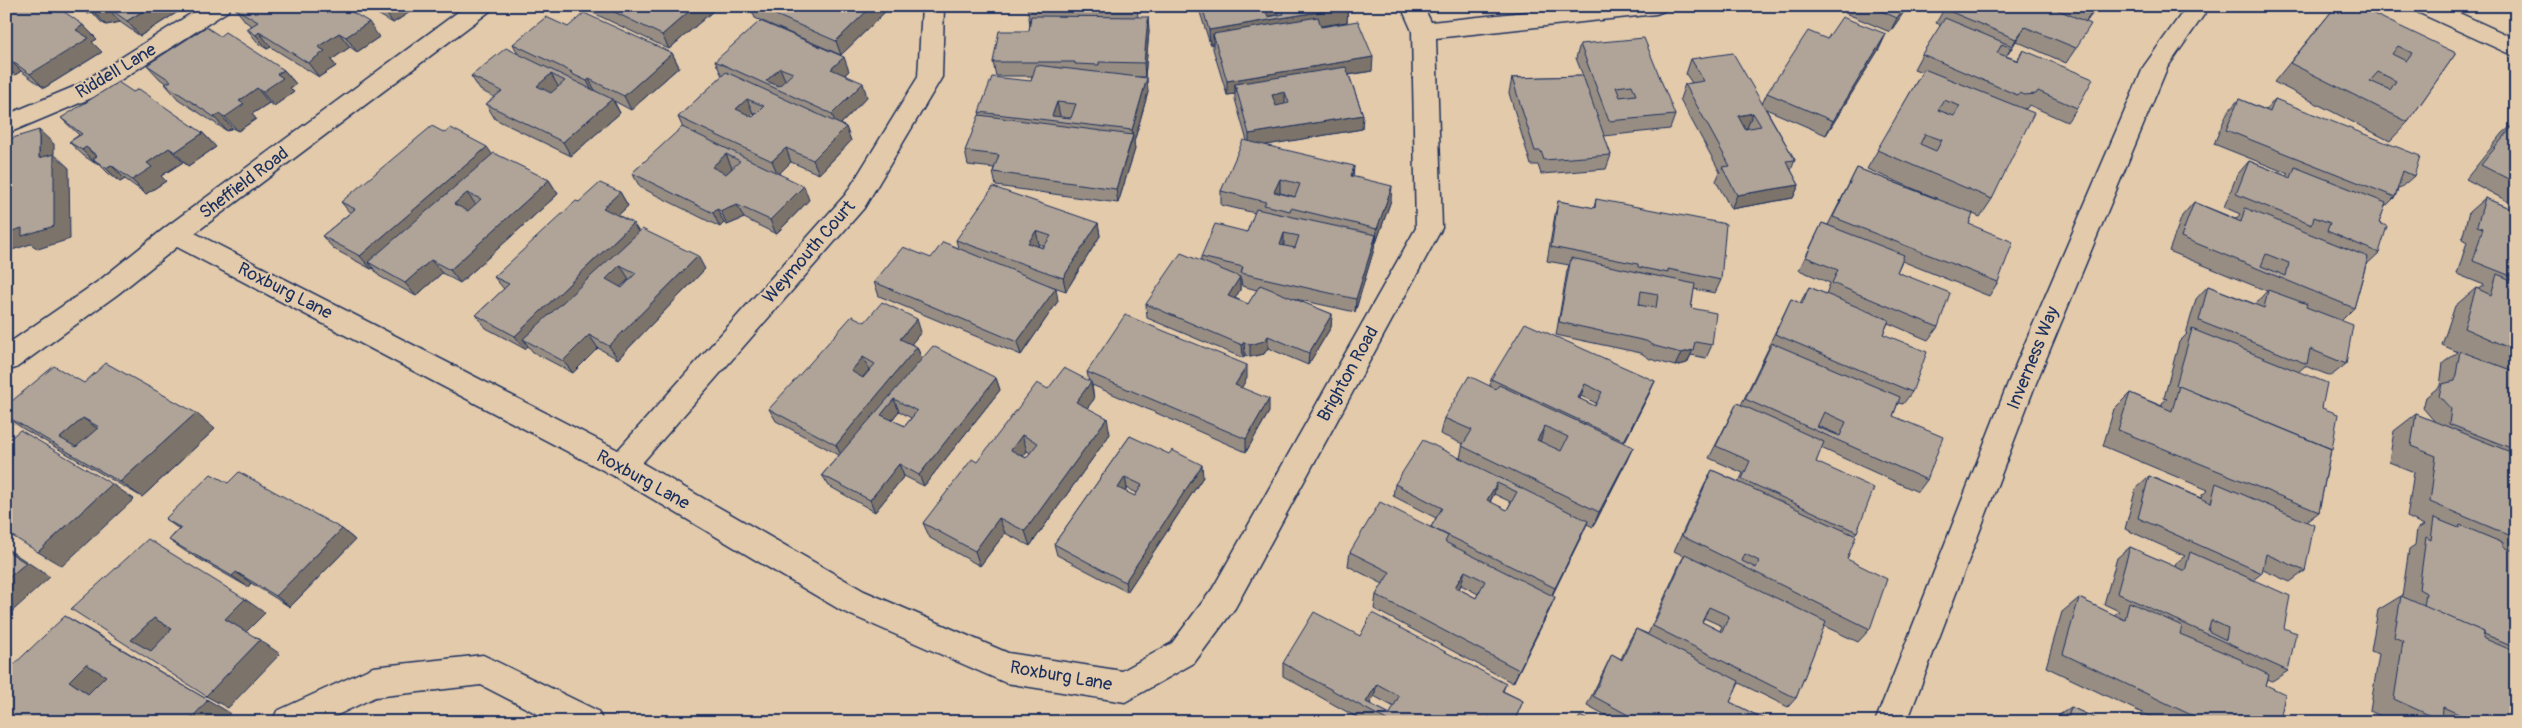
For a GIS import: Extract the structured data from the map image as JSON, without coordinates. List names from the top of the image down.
{
  "streets": {
    "street": [
      "Riddell Lane",
      "Sheffield Road",
      "Weymouth Court",
      "Roxburg Lane",
      "Inverness Way",
      "Brighton Road"
    ]
  },
  "crossings": [
    ["Sheffield Road", "Roxburg Lane"],
    ["Weymouth Court", "Roxburg Lane"],
    ["Roxburg Lane", "Brighton Road"]
  ]
}
